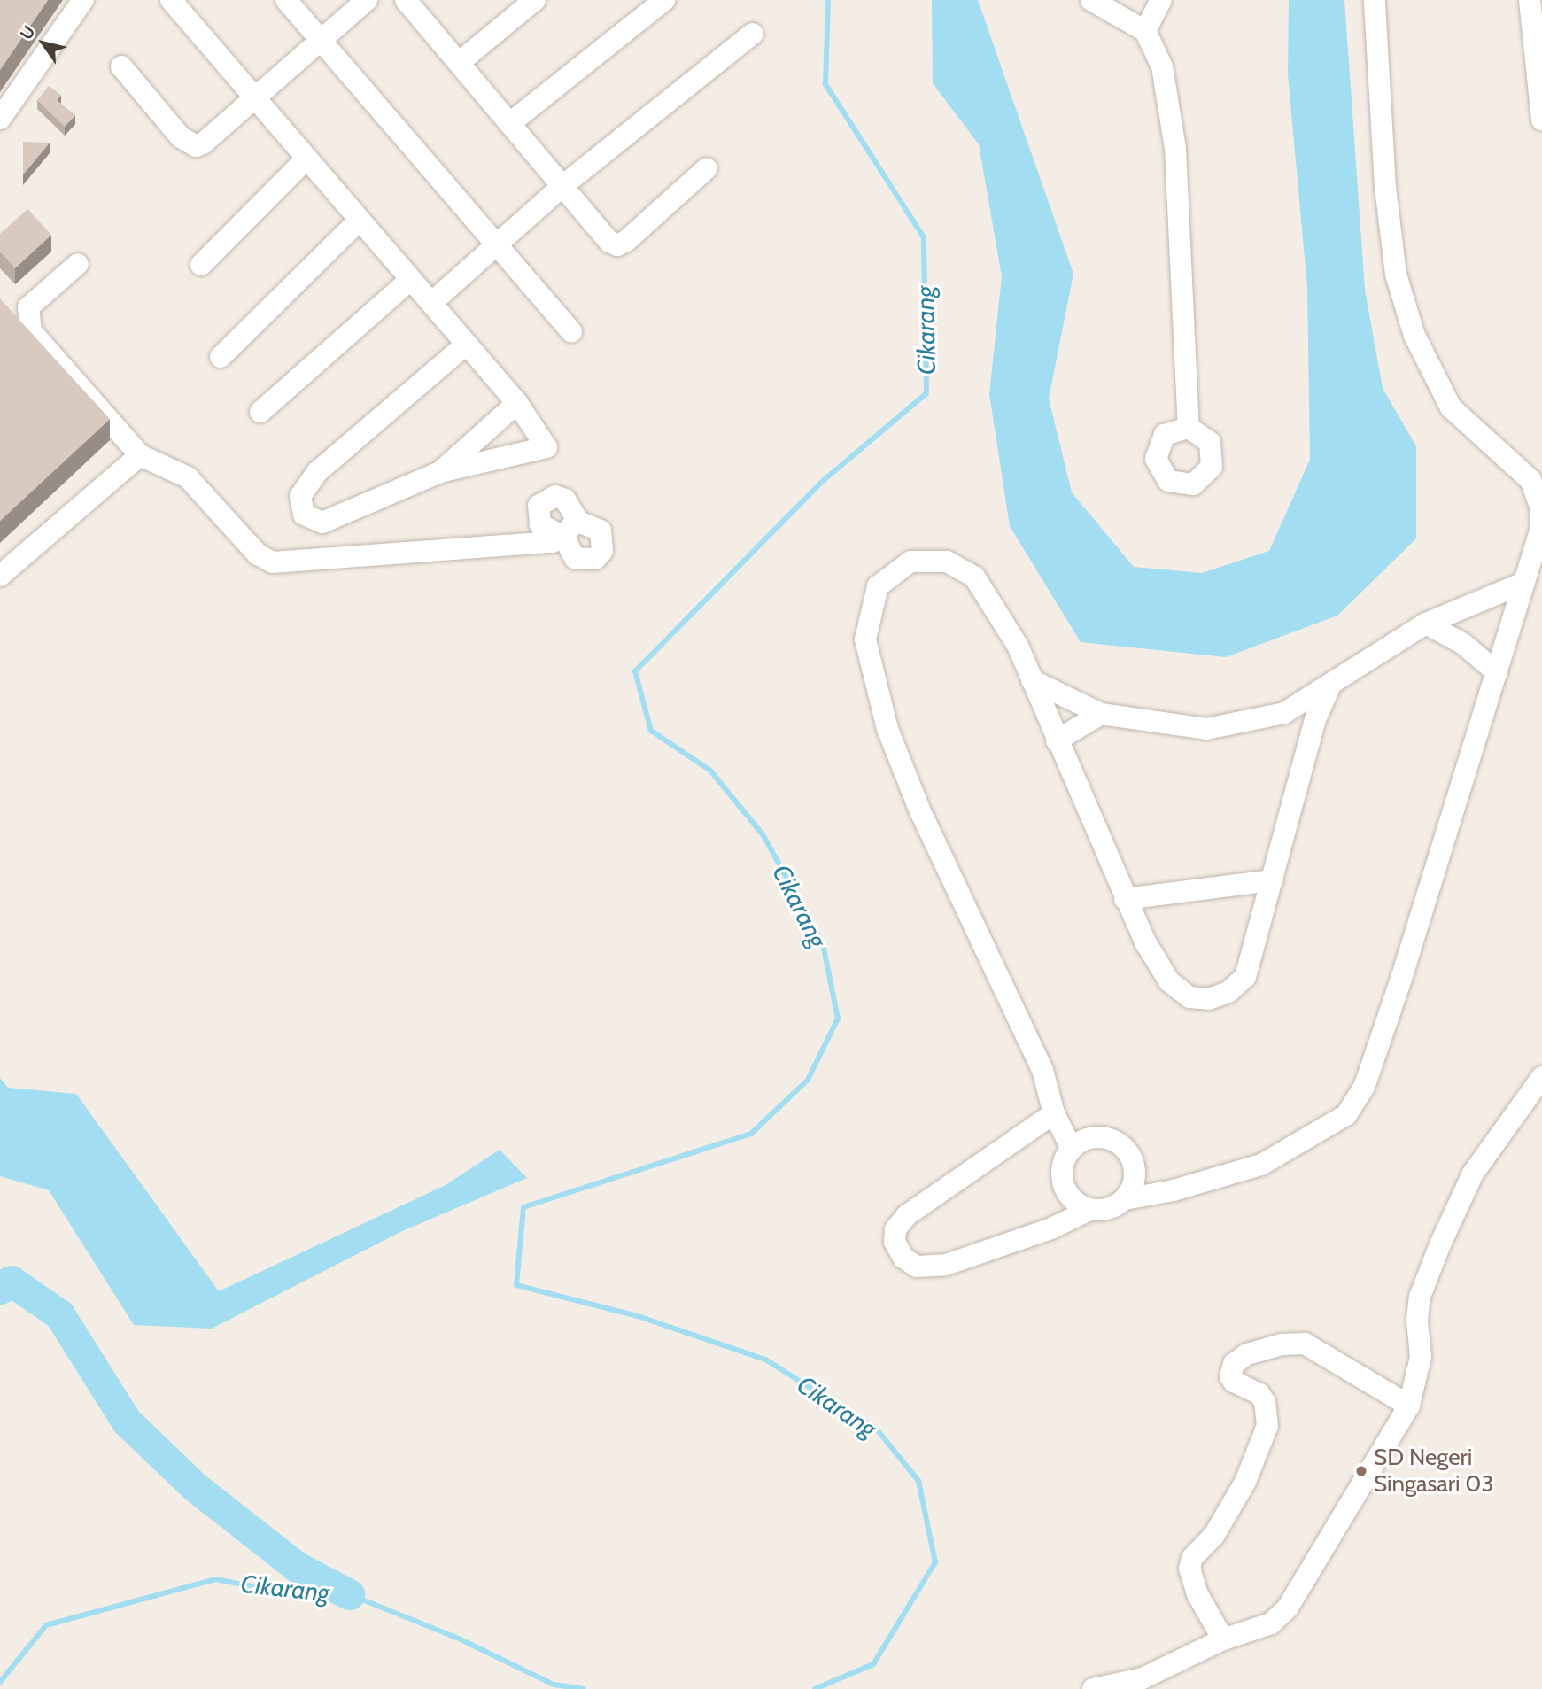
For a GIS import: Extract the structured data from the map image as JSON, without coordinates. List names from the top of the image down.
{
  "water": ["Cikarang"],
  "places": ["SD Negeri Singasari 03"],
  "north": "top left"
}
